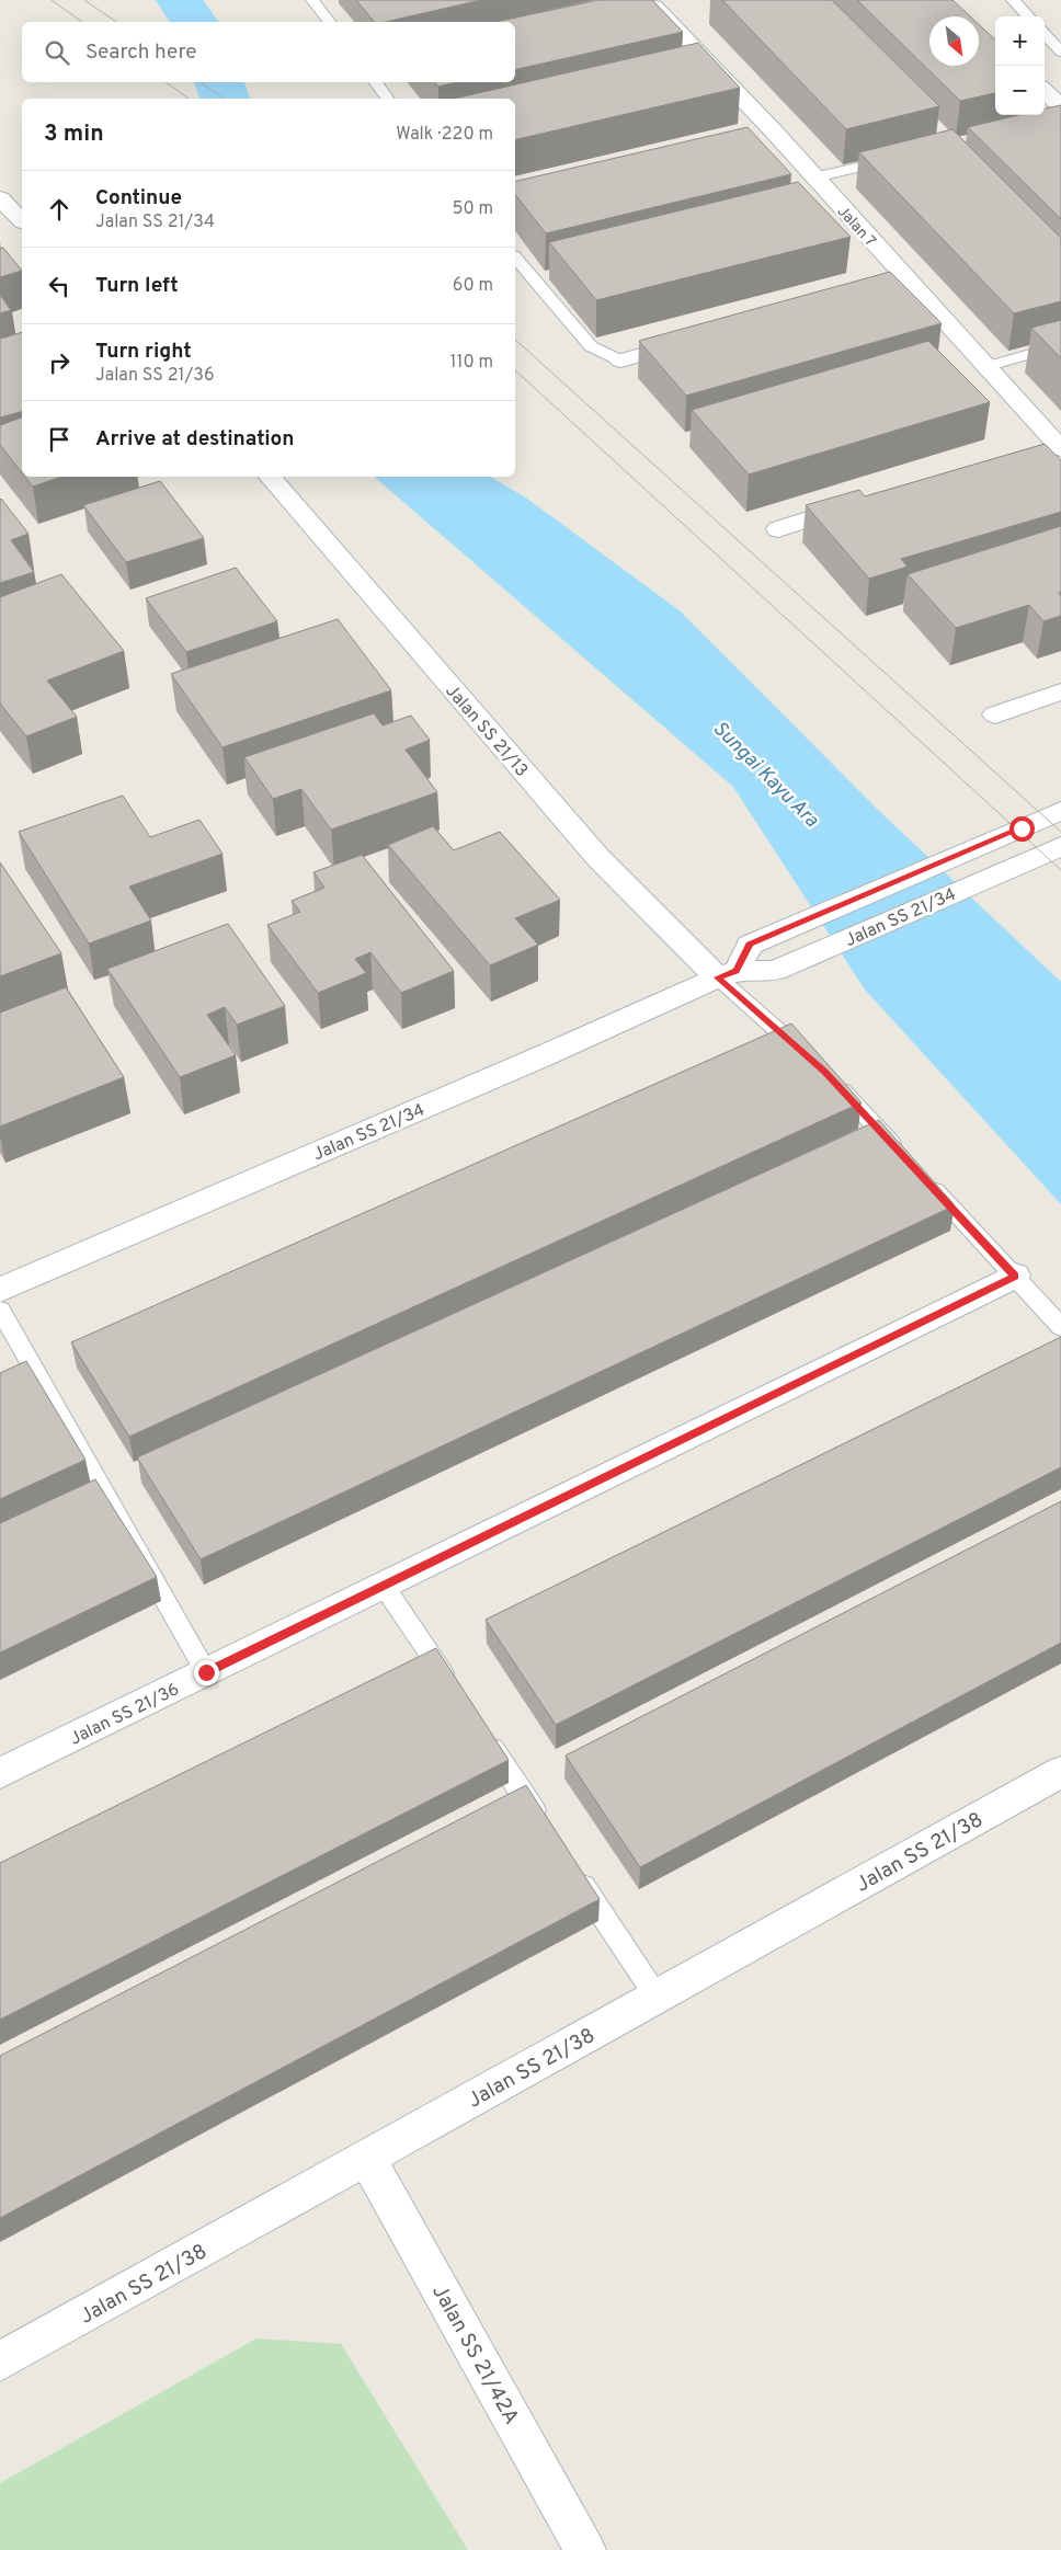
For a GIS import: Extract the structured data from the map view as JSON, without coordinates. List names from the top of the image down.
{
  "streets": {
    "street": [
      "Jalan 7",
      "Jalan SS 21/13",
      "Jalan SS 21/34",
      "Jalan SS 21/36",
      "Jalan SS 21/38",
      "Jalan SS 21/42A"
    ]
  },
  "crossings": [
    ["Jalan SS 21/13", "Jalan SS 21/34"],
    ["Jalan SS 21/38", "Jalan SS 21/42A"]
  ],
  "water": ["Sungai Kayu Ara"],
  "north": "bottom right",
  "page": {
    "map_buttons": ["+", "−"],
    "search": "Search here",
    "heading": ["3 min", "Walk · 220 m"],
    "list": [
      ["Continue", "Jalan SS 21/34", "50 m"],
      ["Turn left", "60 m"],
      ["Turn right", "Jalan SS 21/36", "110 m"],
      "Arrive at destination"
    ]
  }
}
